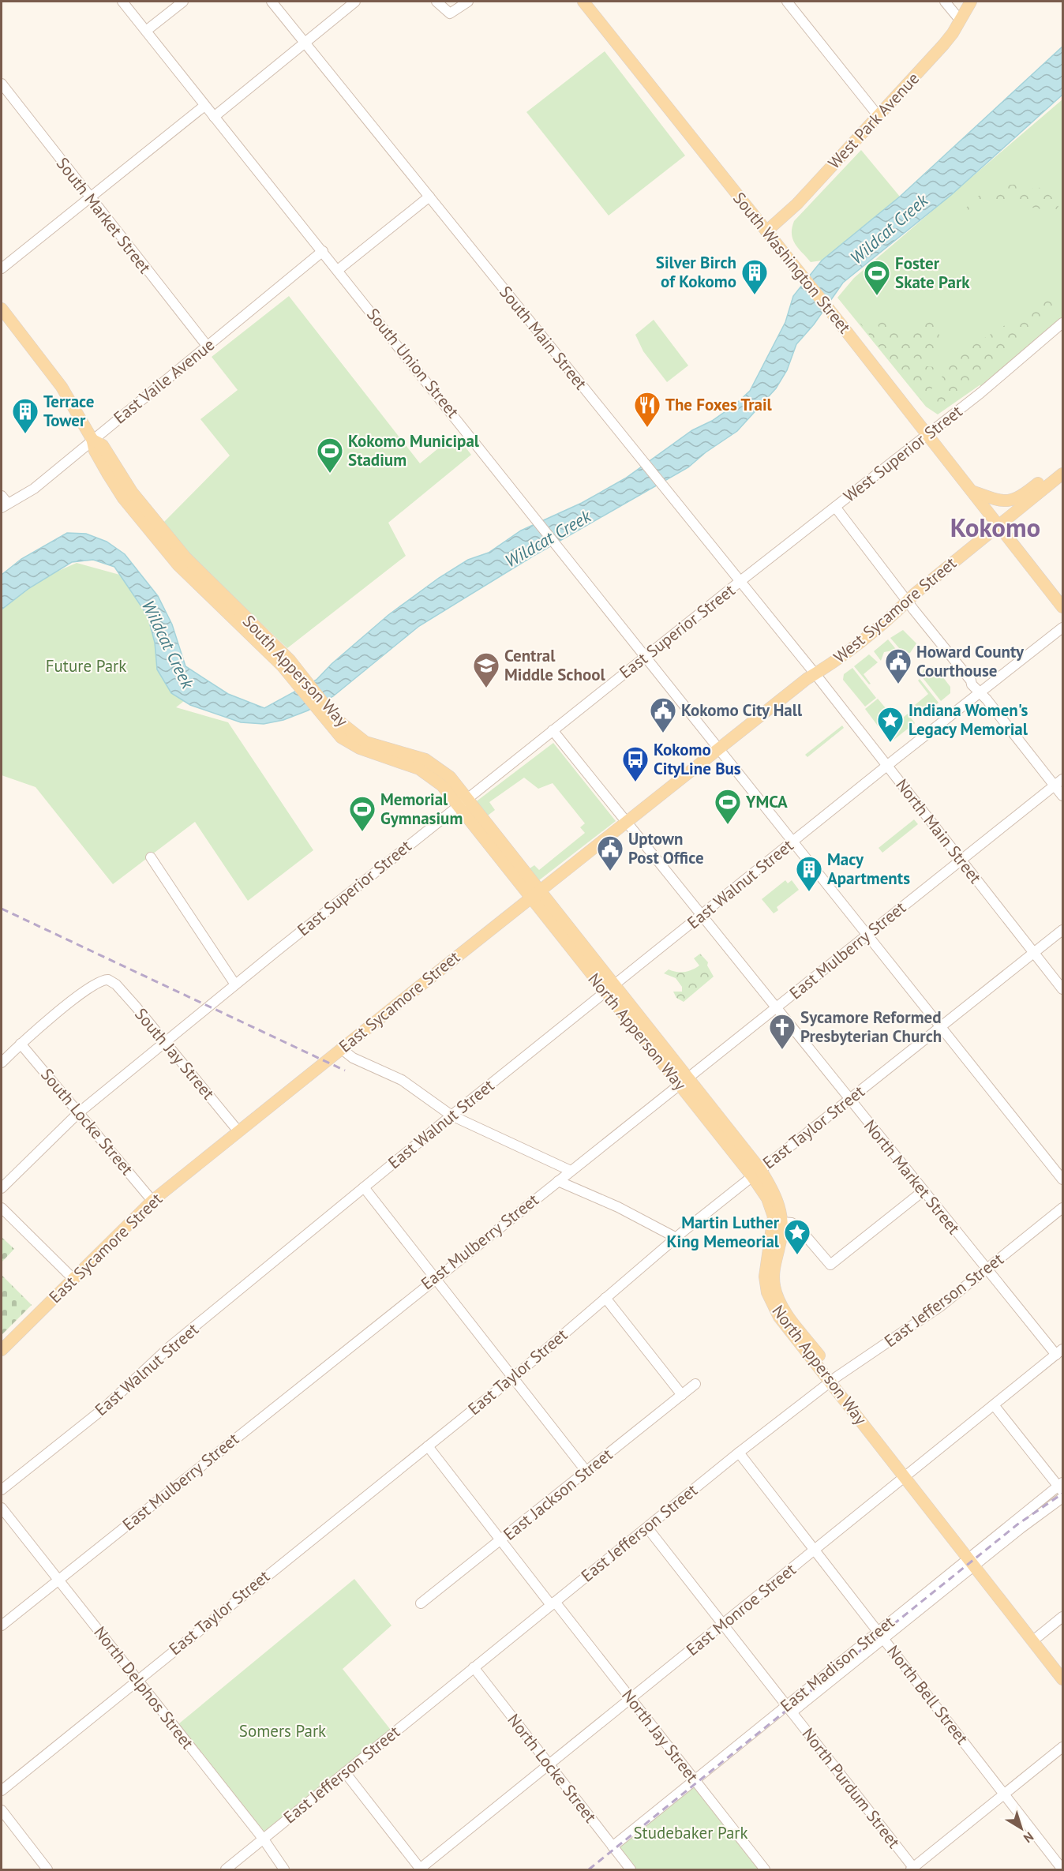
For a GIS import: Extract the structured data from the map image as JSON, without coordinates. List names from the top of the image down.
{
  "streets": {
    "main road": [
      "West Park Avenue",
      "South Washington Street",
      "West Sycamore Street",
      "South Apperson Way",
      "East Sycamore Street",
      "North Apperson Way"
    ],
    "street": [
      "South Market Street",
      "South Main Street",
      "South Union Street",
      "East Vaile Avenue",
      "West Superior Street",
      "East Superior Street",
      "North Main Street",
      "East Walnut Street",
      "East Mulberry Street",
      "South Jay Street",
      "South Locke Street",
      "East Taylor Street",
      "North Market Street",
      "East Jefferson Street",
      "East Jackson Street",
      "East Monroe Street",
      "East Madison Street",
      "North Delphos Street",
      "North Bell Street",
      "North Jay Street",
      "North Locke Street",
      "North Purdum Street"
    ]
  },
  "crossings": [
    ["West Park Avenue", "South Washington Street"],
    ["South Market Street", "East Vaile Avenue"],
    ["South Washington Street", "West Superior Street"],
    ["South Washington Street", "West Sycamore Street"],
    ["South Main Street", "West Superior Street"],
    ["South Main Street", "West Sycamore Street"],
    ["South Main Street", "East Superior Street"],
    ["South Main Street", "North Main Street"],
    ["South Main Street", "East Sycamore Street"],
    ["South Union Street", "East Vaile Avenue"],
    ["South Union Street", "East Superior Street"],
    ["South Union Street", "East Walnut Street"],
    ["South Union Street", "East Mulberry Street"],
    ["South Union Street", "East Sycamore Street"],
    ["South Union Street", "East Taylor Street"],
    ["East Vaile Avenue", "South Apperson Way"],
    ["West Superior Street", "East Superior Street"],
    ["West Sycamore Street", "North Main Street"],
    ["West Sycamore Street", "East Sycamore Street"],
    ["East Superior Street", "South Apperson Way"],
    ["East Superior Street", "South Jay Street"],
    ["East Superior Street", "South Locke Street"],
    ["South Apperson Way", "East Sycamore Street"],
    ["South Apperson Way", "North Apperson Way"],
    ["North Main Street", "East Walnut Street"],
    ["North Main Street", "East Mulberry Street"],
    ["North Main Street", "East Sycamore Street"],
    ["North Main Street", "East Taylor Street"],
    ["East Walnut Street", "North Apperson Way"],
    ["East Walnut Street", "North Market Street"],
    ["East Mulberry Street", "North Apperson Way"],
    ["East Mulberry Street", "North Market Street"],
    ["East Mulberry Street", "North Delphos Street"],
    ["East Sycamore Street", "North Apperson Way"],
    ["East Sycamore Street", "South Jay Street"],
    ["East Sycamore Street", "South Locke Street"],
    ["East Sycamore Street", "North Market Street"],
    ["North Apperson Way", "East Taylor Street"],
    ["North Apperson Way", "East Jefferson Street"],
    ["North Apperson Way", "East Monroe Street"],
    ["North Apperson Way", "East Madison Street"],
    ["South Jay Street", "South Locke Street"],
    ["East Taylor Street", "North Market Street"],
    ["East Taylor Street", "North Delphos Street"],
    ["East Taylor Street", "North Jay Street"],
    ["North Market Street", "East Jefferson Street"],
    ["North Market Street", "East Monroe Street"],
    ["East Jefferson Street", "North Delphos Street"],
    ["East Jefferson Street", "North Bell Street"],
    ["East Jefferson Street", "North Jay Street"],
    ["East Jefferson Street", "North Locke Street"],
    ["East Jefferson Street", "North Purdum Street"],
    ["East Jackson Street", "North Jay Street"],
    ["East Monroe Street", "North Bell Street"],
    ["East Monroe Street", "North Jay Street"],
    ["East Monroe Street", "North Locke Street"],
    ["East Monroe Street", "North Purdum Street"],
    ["East Madison Street", "North Bell Street"],
    ["East Madison Street", "North Jay Street"],
    ["East Madison Street", "North Locke Street"],
    ["East Madison Street", "North Purdum Street"]
  ],
  "districts": ["Kokomo"],
  "water": ["Wildcat Creek"],
  "parks": ["Future Park", "Somers Park", "Studebaker Park"],
  "places": {
    "building": ["Silver Birch of Kokomo", "Terrace Tower", "Macy Apartments"],
    "sports": [
      "Foster Skate Park",
      "Kokomo Municipal Stadium",
      "YMCA",
      "Memorial Gymnasium"
    ],
    "restaurant": ["The Foxes Trail"],
    "public building": ["Howard County Courthouse", "Kokomo City Hall", "Uptown Post Office"],
    "school or university": ["Central Middle School"],
    "place": ["Indiana Women's Legacy Memorial", "Martin Luther King Memeorial"],
    "bus stop": ["Kokomo CityLine Bus"],
    "church": ["Sycamore Reformed Presbyterian Church"]
  },
  "north": "bottom right"
}
